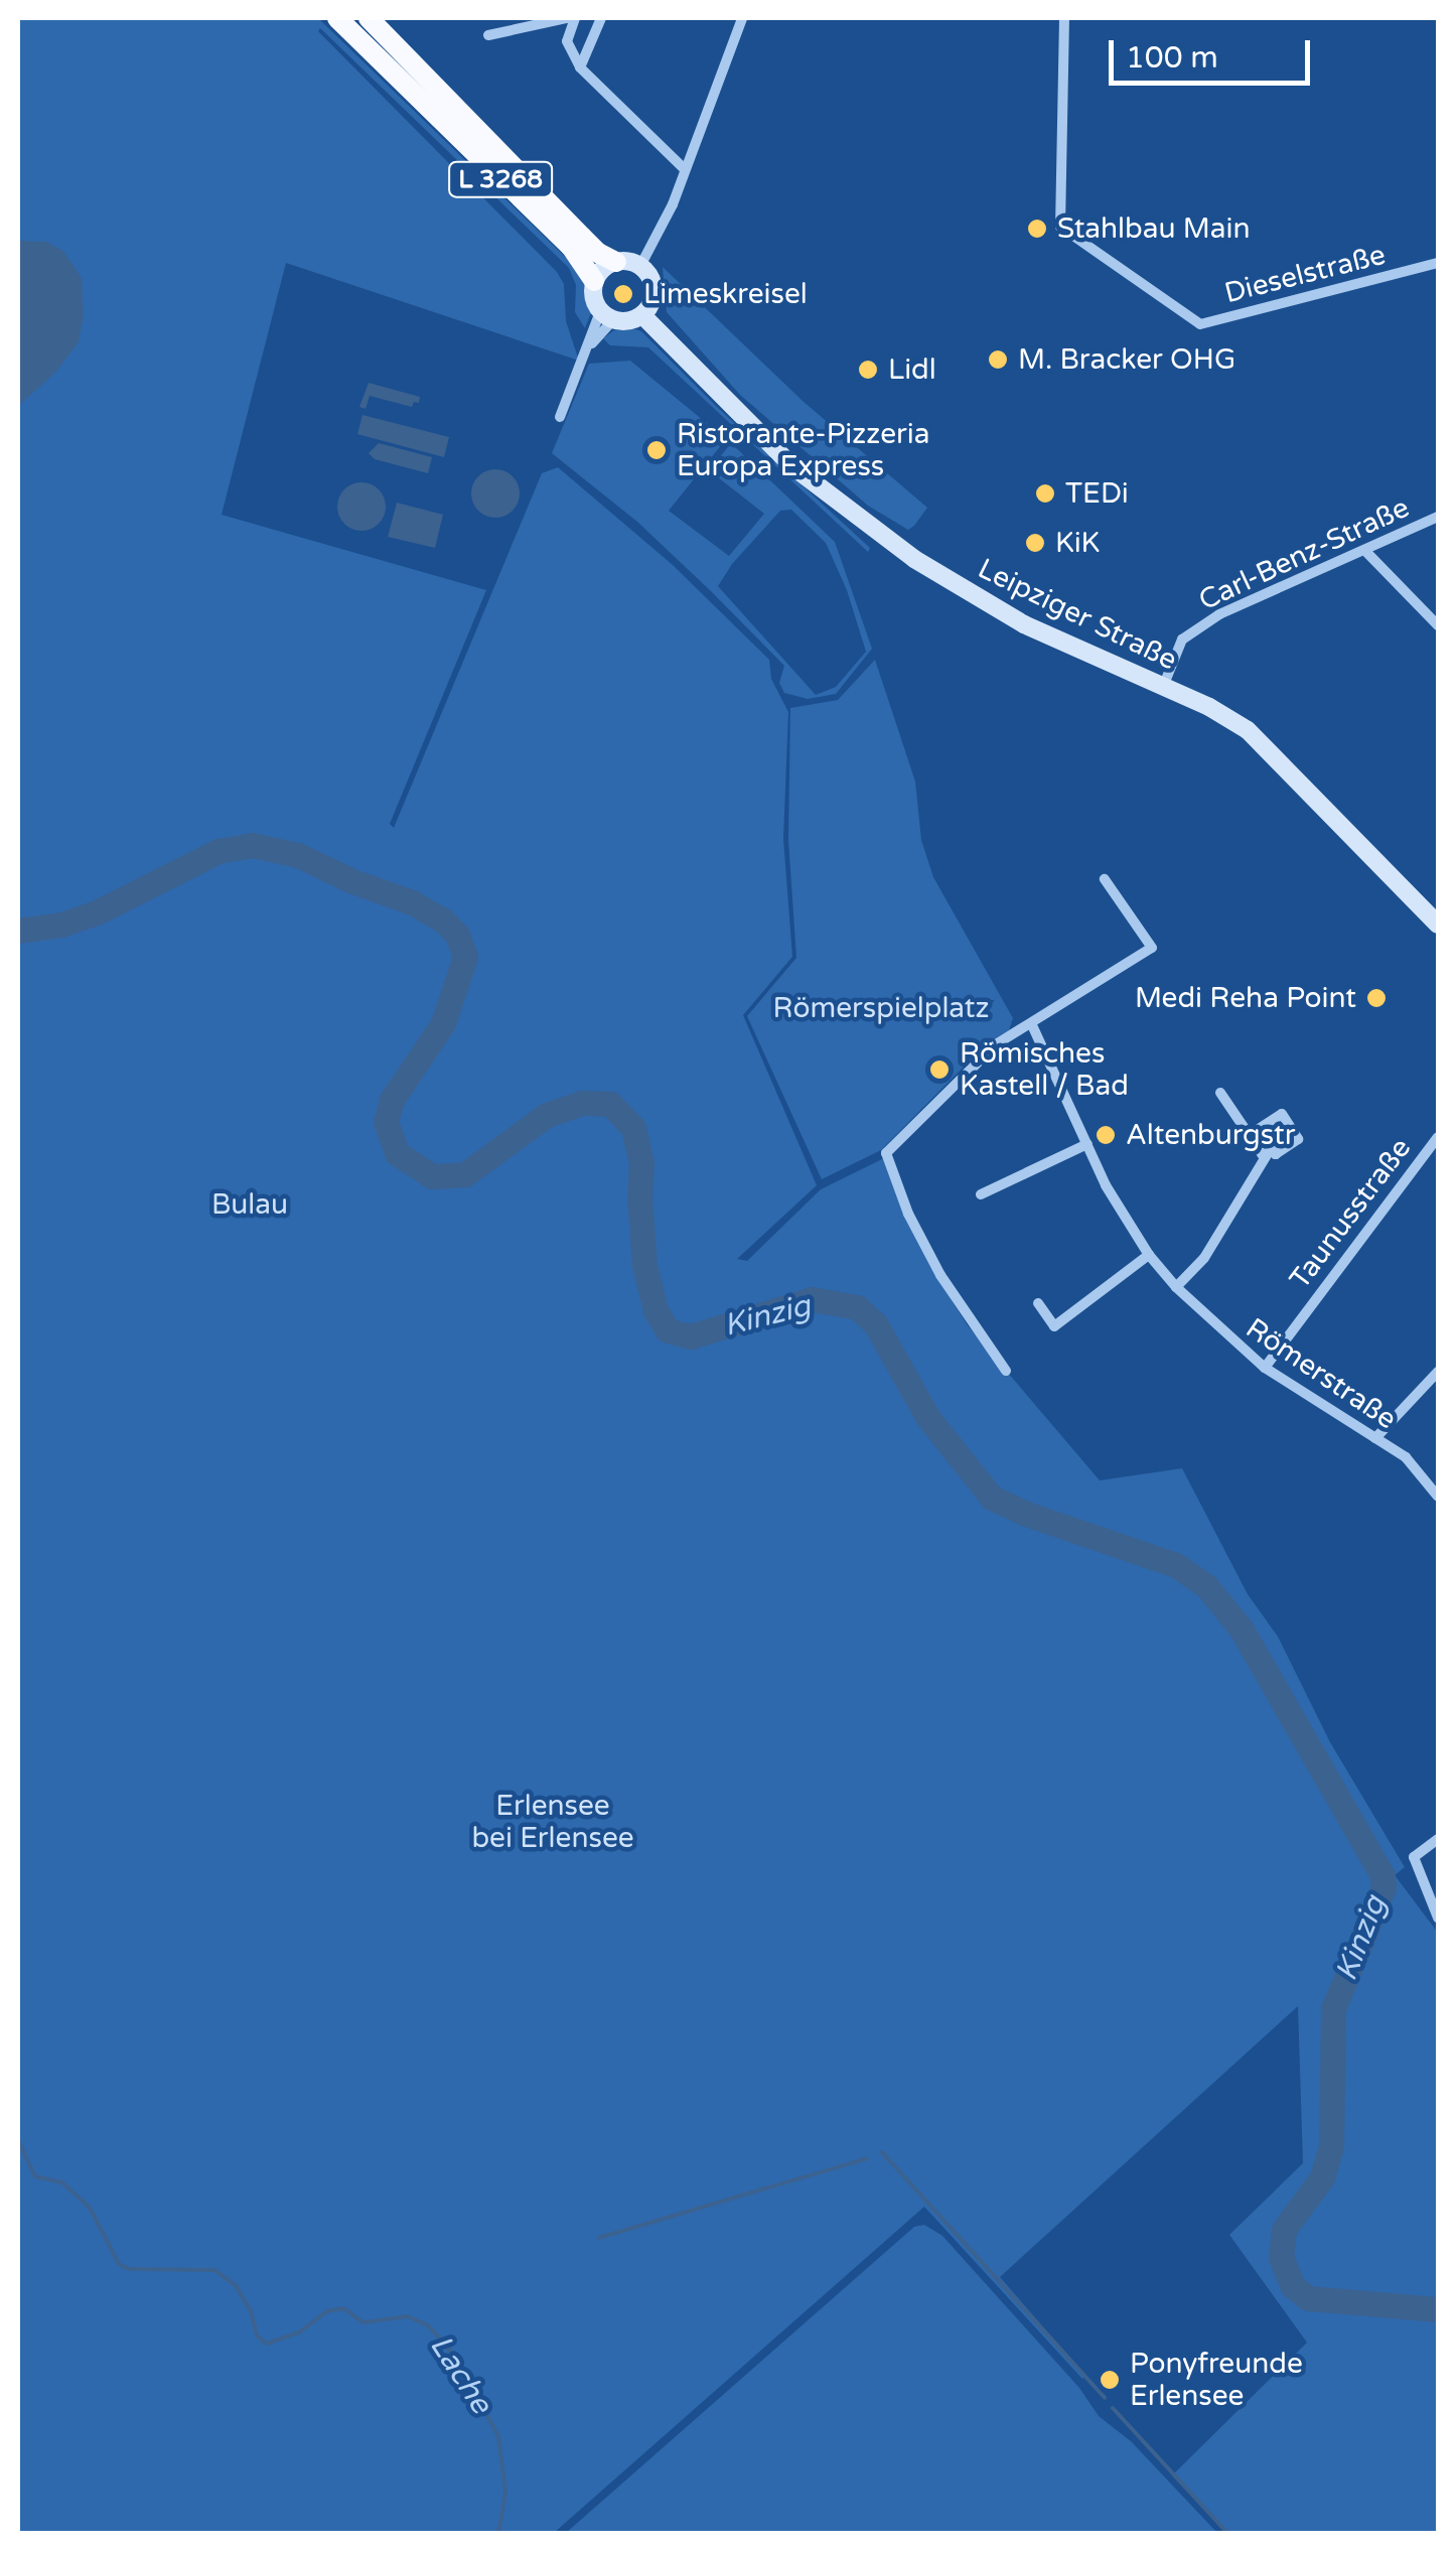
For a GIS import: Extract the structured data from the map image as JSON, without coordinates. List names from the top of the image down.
{
  "streets": {
    "highway": ["L 3268"],
    "main road": ["Leipziger Straße"],
    "street": [
      "Dieselstraße",
      "Carl-Benz-Straße",
      "Taunusstraße",
      "Römerstraße"
    ]
  },
  "crossings": [
    ["L 3268", "Leipziger Straße"],
    ["Carl-Benz-Straße", "Leipziger Straße"],
    ["Taunusstraße", "Römerstraße"]
  ],
  "water": ["Kinzig", "Lache"],
  "parks": ["Römerspielplatz", "Bulau", "Erlensee bei Erlensee"],
  "places": [
    "Stahlbau Main",
    "Limeskreisel",
    "M. Bracker OHG",
    "Lidl",
    "Ristorante-Pizzeria Europa Express",
    "TEDi",
    "KiK",
    "Medi Reha Point",
    "Römisches Kastell / Bad",
    "Altenburgstr",
    "Ponyfreunde Erlensee"
  ],
  "scale_bar": "100 m"
}
